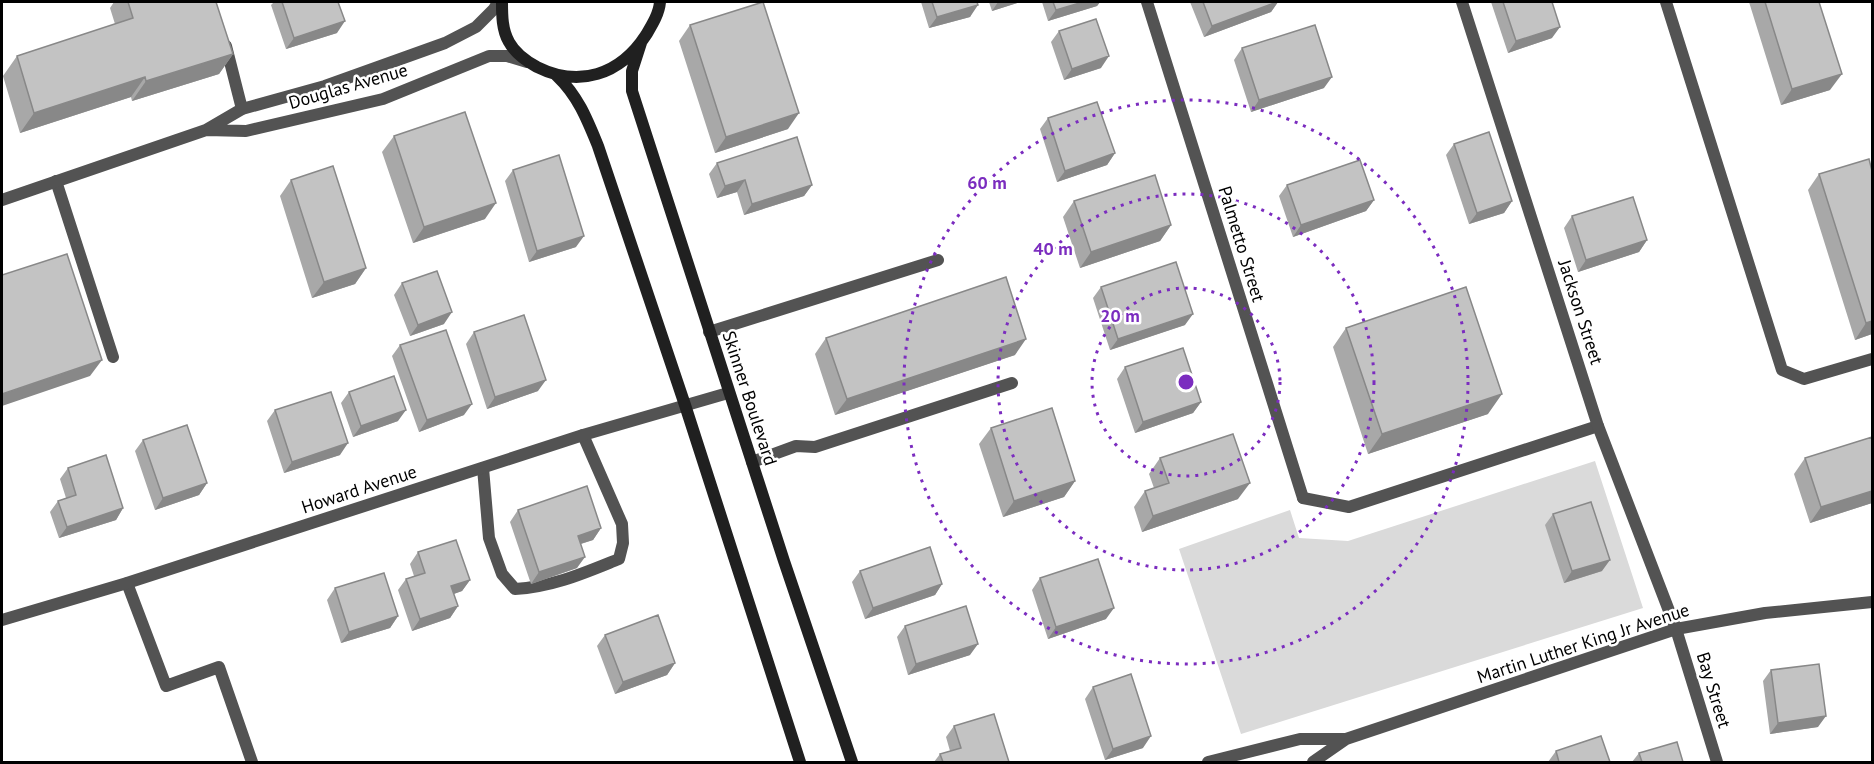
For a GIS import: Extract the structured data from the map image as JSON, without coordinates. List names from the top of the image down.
{
  "streets": {
    "main road": ["Skinner Boulevard"],
    "street": [
      "Douglas Avenue",
      "Palmetto Street",
      "Jackson Street",
      "Howard Avenue",
      "Martin Luther King Jr Avenue",
      "Bay Street"
    ]
  },
  "crossings": [
    ["Douglas Avenue", "Skinner Boulevard"],
    ["Palmetto Street", "Jackson Street"],
    ["Jackson Street", "Martin Luther King Jr Avenue"],
    ["Jackson Street", "Bay Street"],
    ["Skinner Boulevard", "Howard Avenue"],
    ["Martin Luther King Jr Avenue", "Bay Street"]
  ],
  "rings": ["60 m", "40 m", "20 m"]
}
